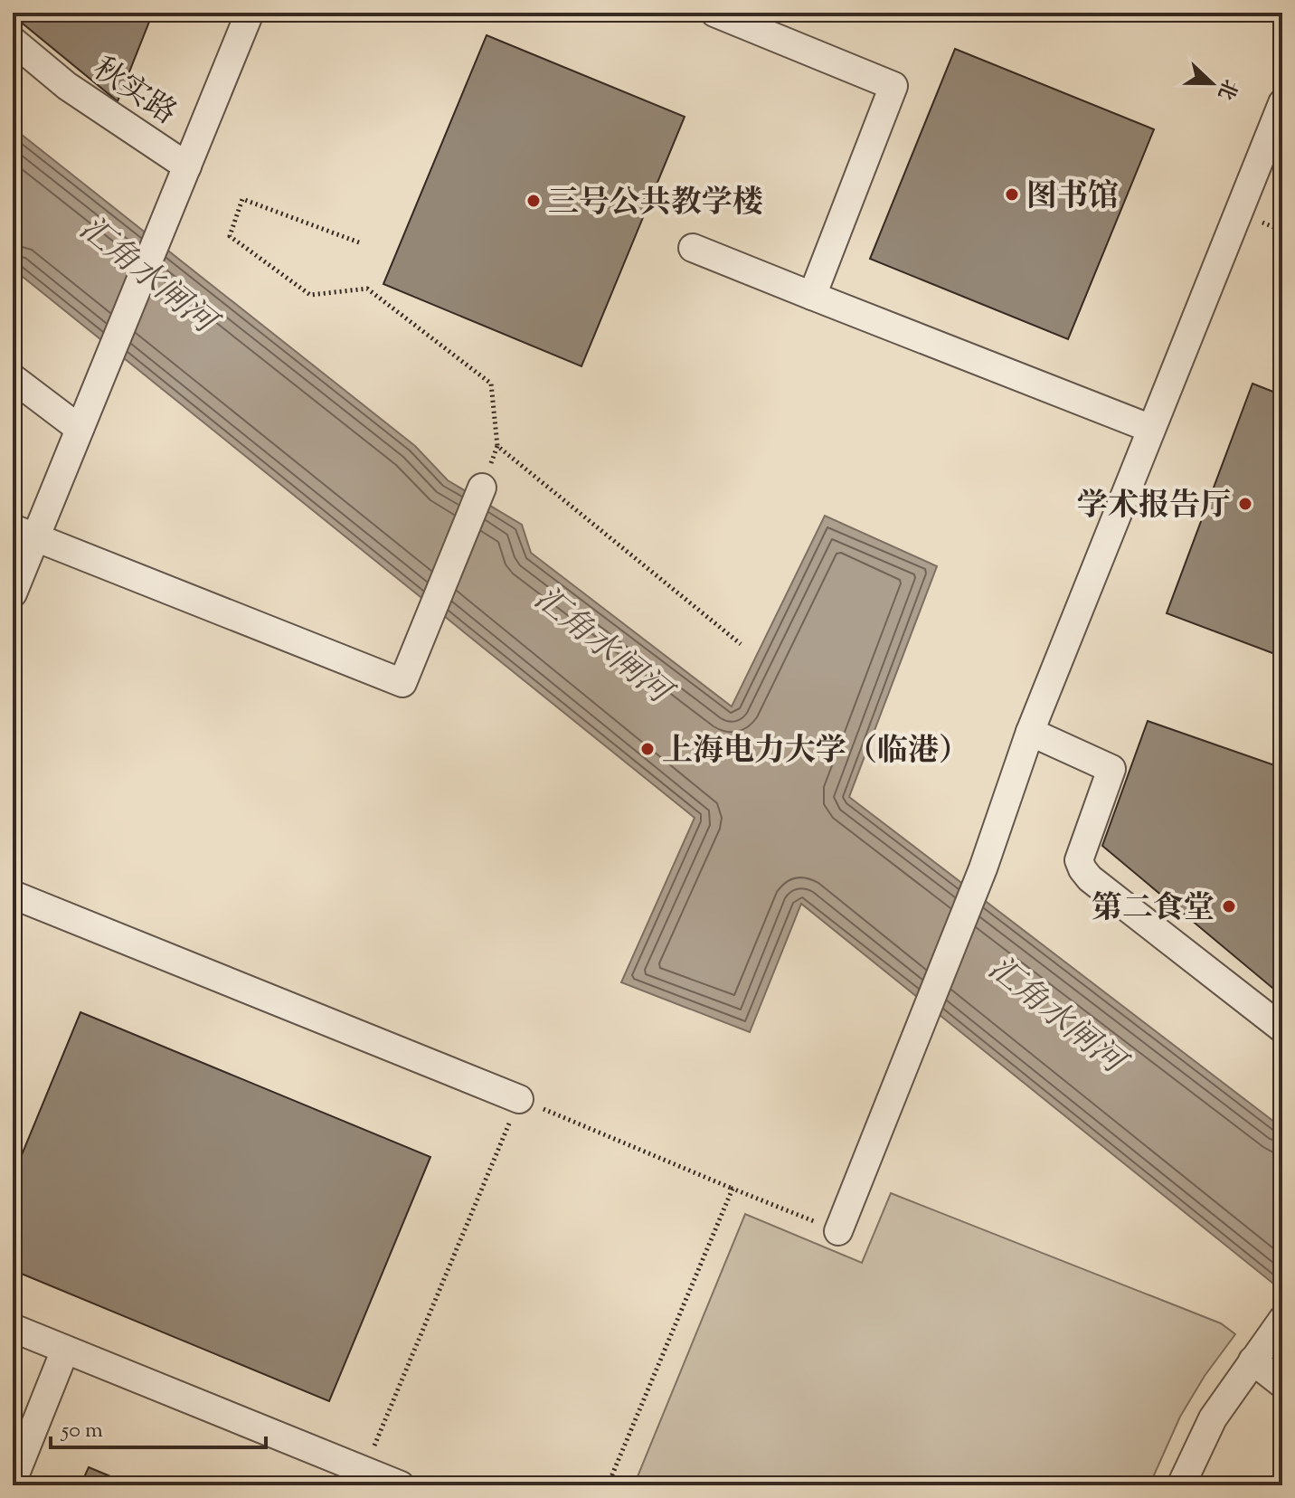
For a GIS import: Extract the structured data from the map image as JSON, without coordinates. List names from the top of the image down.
{
  "streets": {
    "street": ["秋实路"]
  },
  "water": ["汇角水闸河"],
  "places": [
    "图书馆",
    "三号公共教学楼",
    "学术报告厅",
    "上海电力大学（临港）",
    "第二食堂"
  ],
  "scale_bar": "50 m",
  "north": "right"
}
